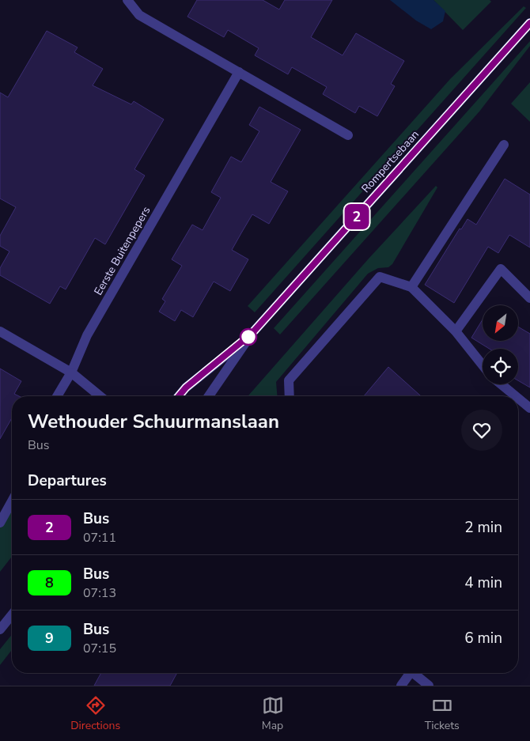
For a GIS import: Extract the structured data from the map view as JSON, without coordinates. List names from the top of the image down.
{
  "streets": {
    "street": ["Rompertsebaan", "Eerste Buitenpepers"]
  },
  "lines": ["bus line 2"],
  "north": "bottom left",
  "page": {
    "on_map": "2",
    "heading": [
      ["Wethouder Schuurmanslaan", "Bus"],
      "Departures"
    ],
    "list": [
      {
        "mark": "2",
        "name": "Bus",
        "note": "07:11",
        "value": "2 min"
      },
      {
        "mark": "8",
        "name": "Bus",
        "note": "07:13",
        "value": "4 min"
      },
      {
        "mark": "9",
        "name": "Bus",
        "note": "07:15",
        "value": "6 min"
      }
    ],
    "tabs": ["Directions", "Map", "Tickets"]
  }
}
